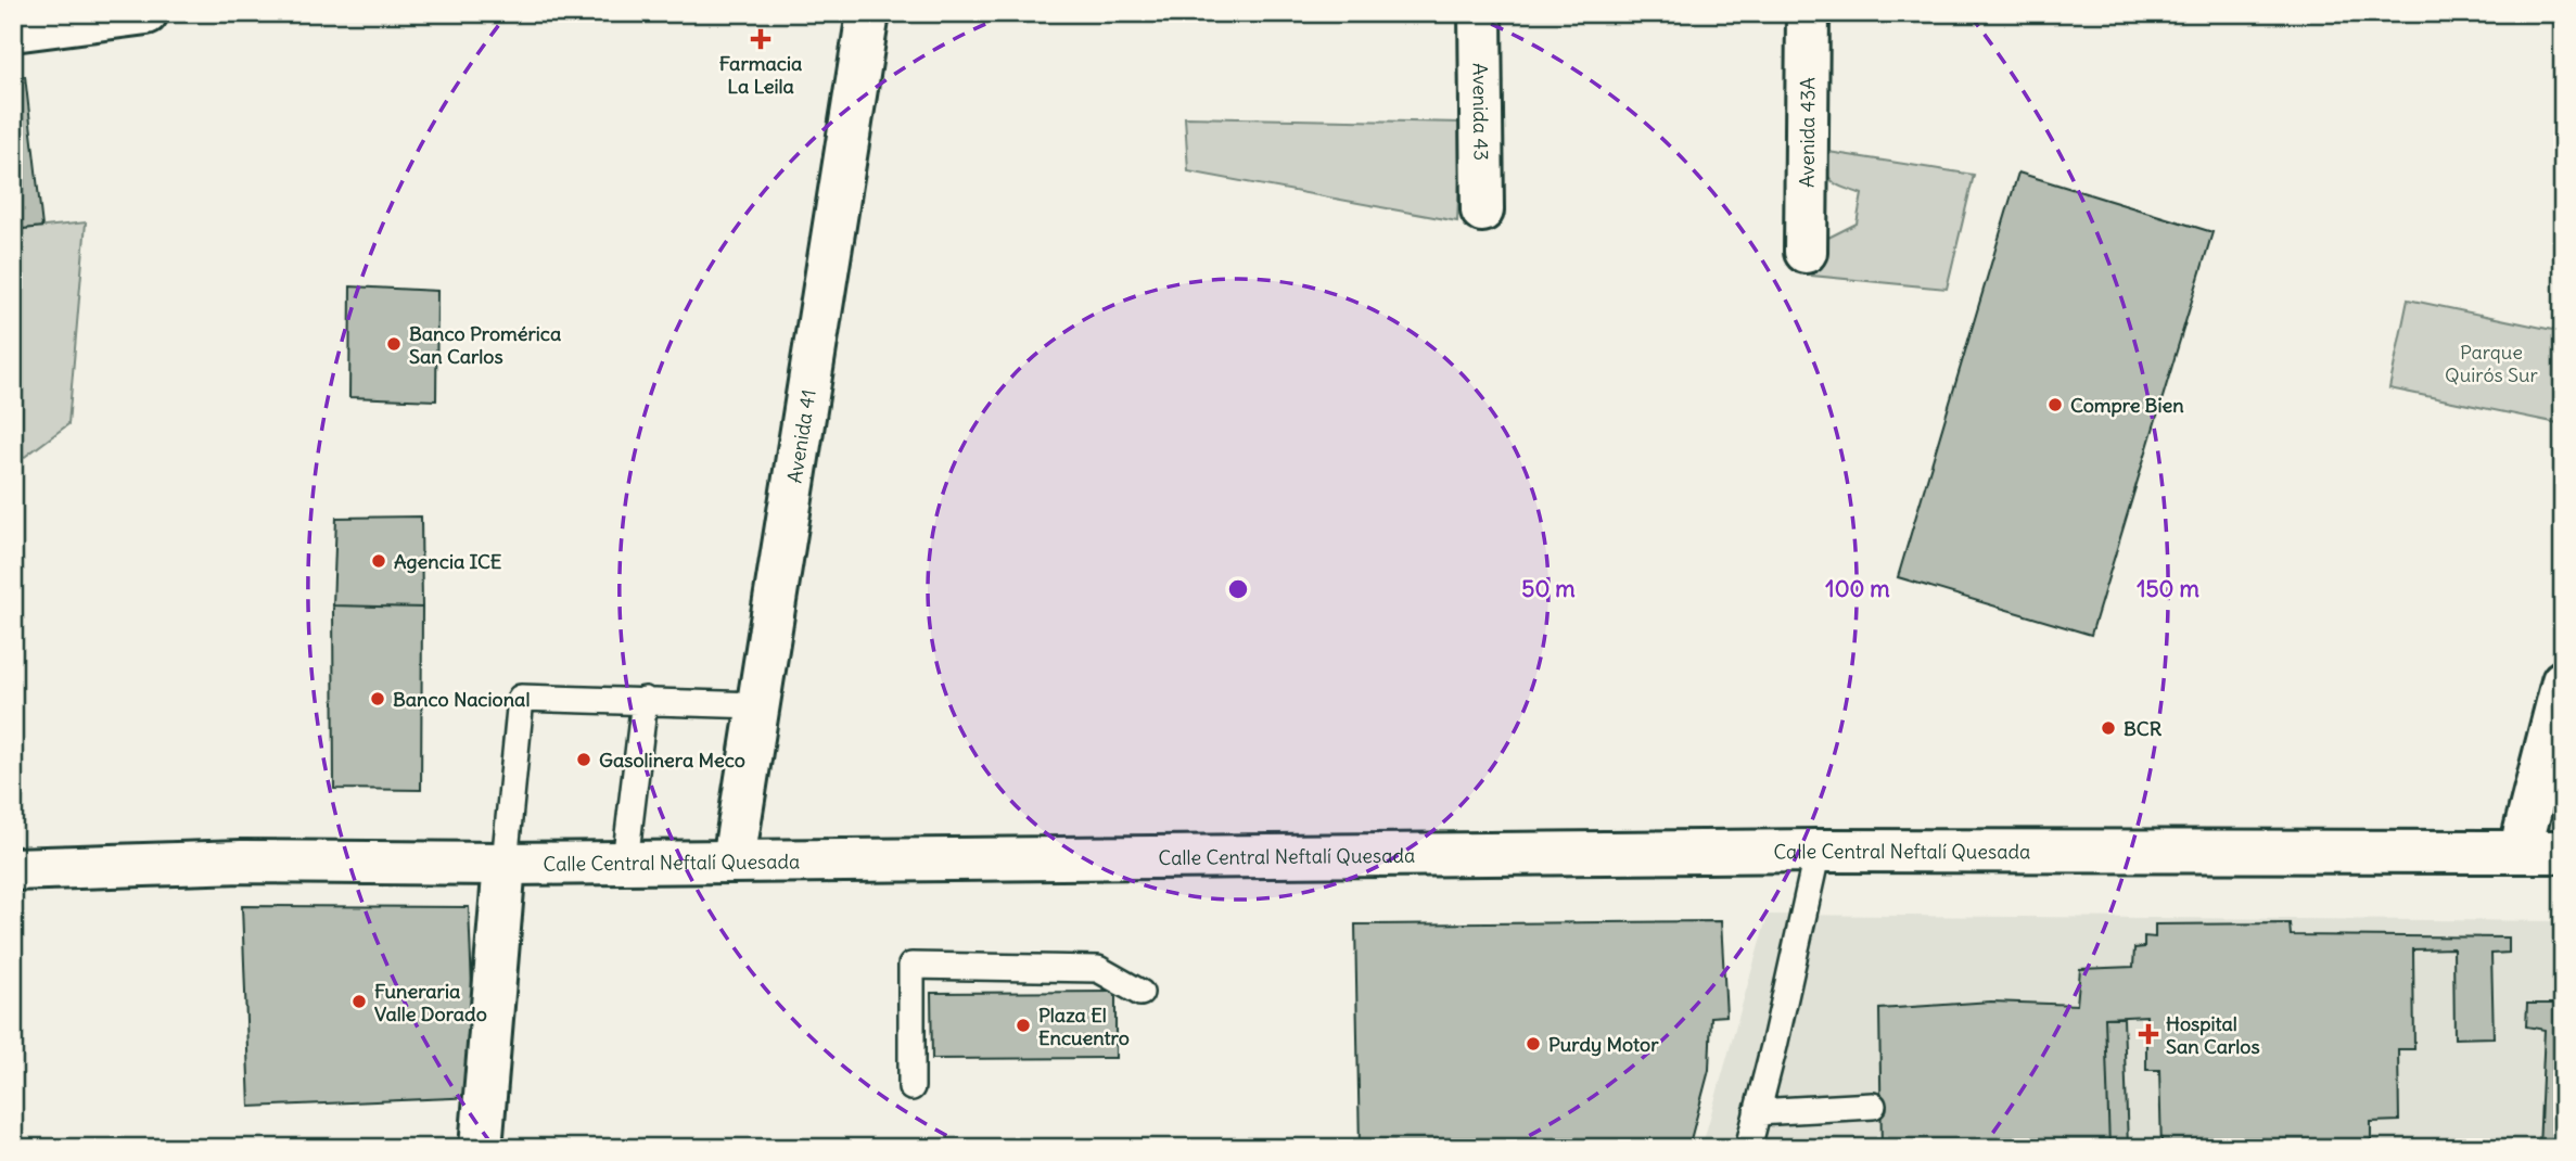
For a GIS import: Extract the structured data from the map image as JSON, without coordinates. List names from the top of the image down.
{
  "streets": {
    "main road": [
      "Avenida 43",
      "Avenida 43A",
      "Avenida 41",
      "Calle Central Neftalí Quesada"
    ]
  },
  "crossings": [
    ["Avenida 41", "Calle Central Neftalí Quesada"]
  ],
  "parks": ["Parque Quirós Sur"],
  "places": {
    "health": ["Farmacia La Leila", "Hospital San Carlos"],
    "other": [
      "Banco Promérica San Carlos",
      "Compre Bien",
      "Agencia ICE",
      "Banco Nacional",
      "BCR",
      "Gasolinera Meco",
      "Funeraria Valle Dorado",
      "Plaza El Encuentro",
      "Purdy Motor"
    ]
  },
  "rings": ["50 m", "100 m", "150 m"]
}
